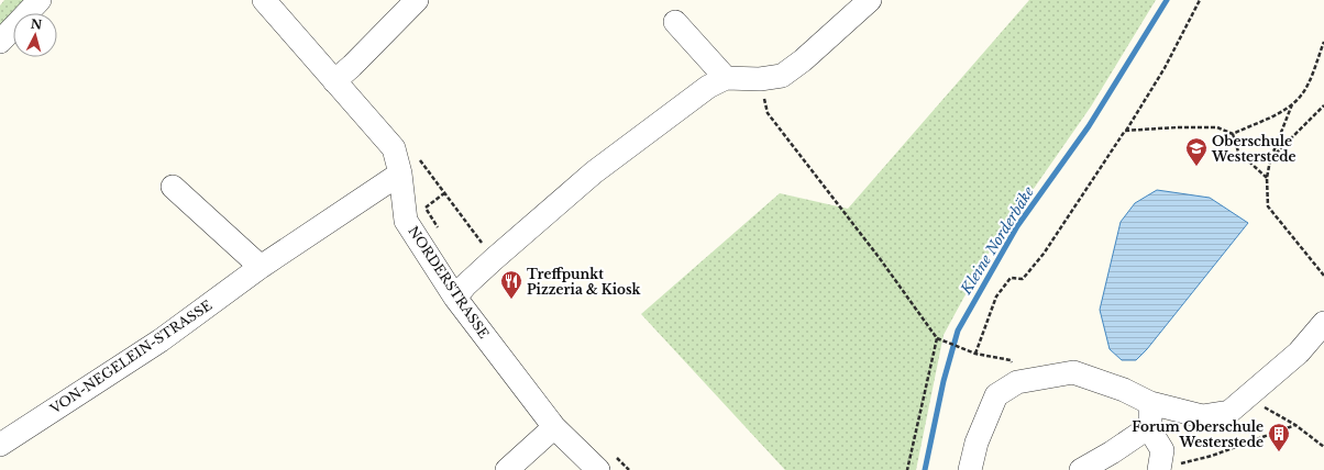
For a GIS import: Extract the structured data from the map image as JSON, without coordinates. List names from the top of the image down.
{
  "streets": {
    "street": ["NORDERSTRASSE", "VON-NEGELEIN-STRASSE"]
  },
  "crossings": [
    ["NORDERSTRASSE", "VON-NEGELEIN-STRASSE"]
  ],
  "water": ["Kleine Norderbäke"],
  "places": {
    "school or university": ["Oberschule Westerstede"],
    "restaurant": ["Treffpunkt Pizzeria & Kiosk"],
    "building": ["Forum Oberschule Westerstede"]
  },
  "north": "top"
}
